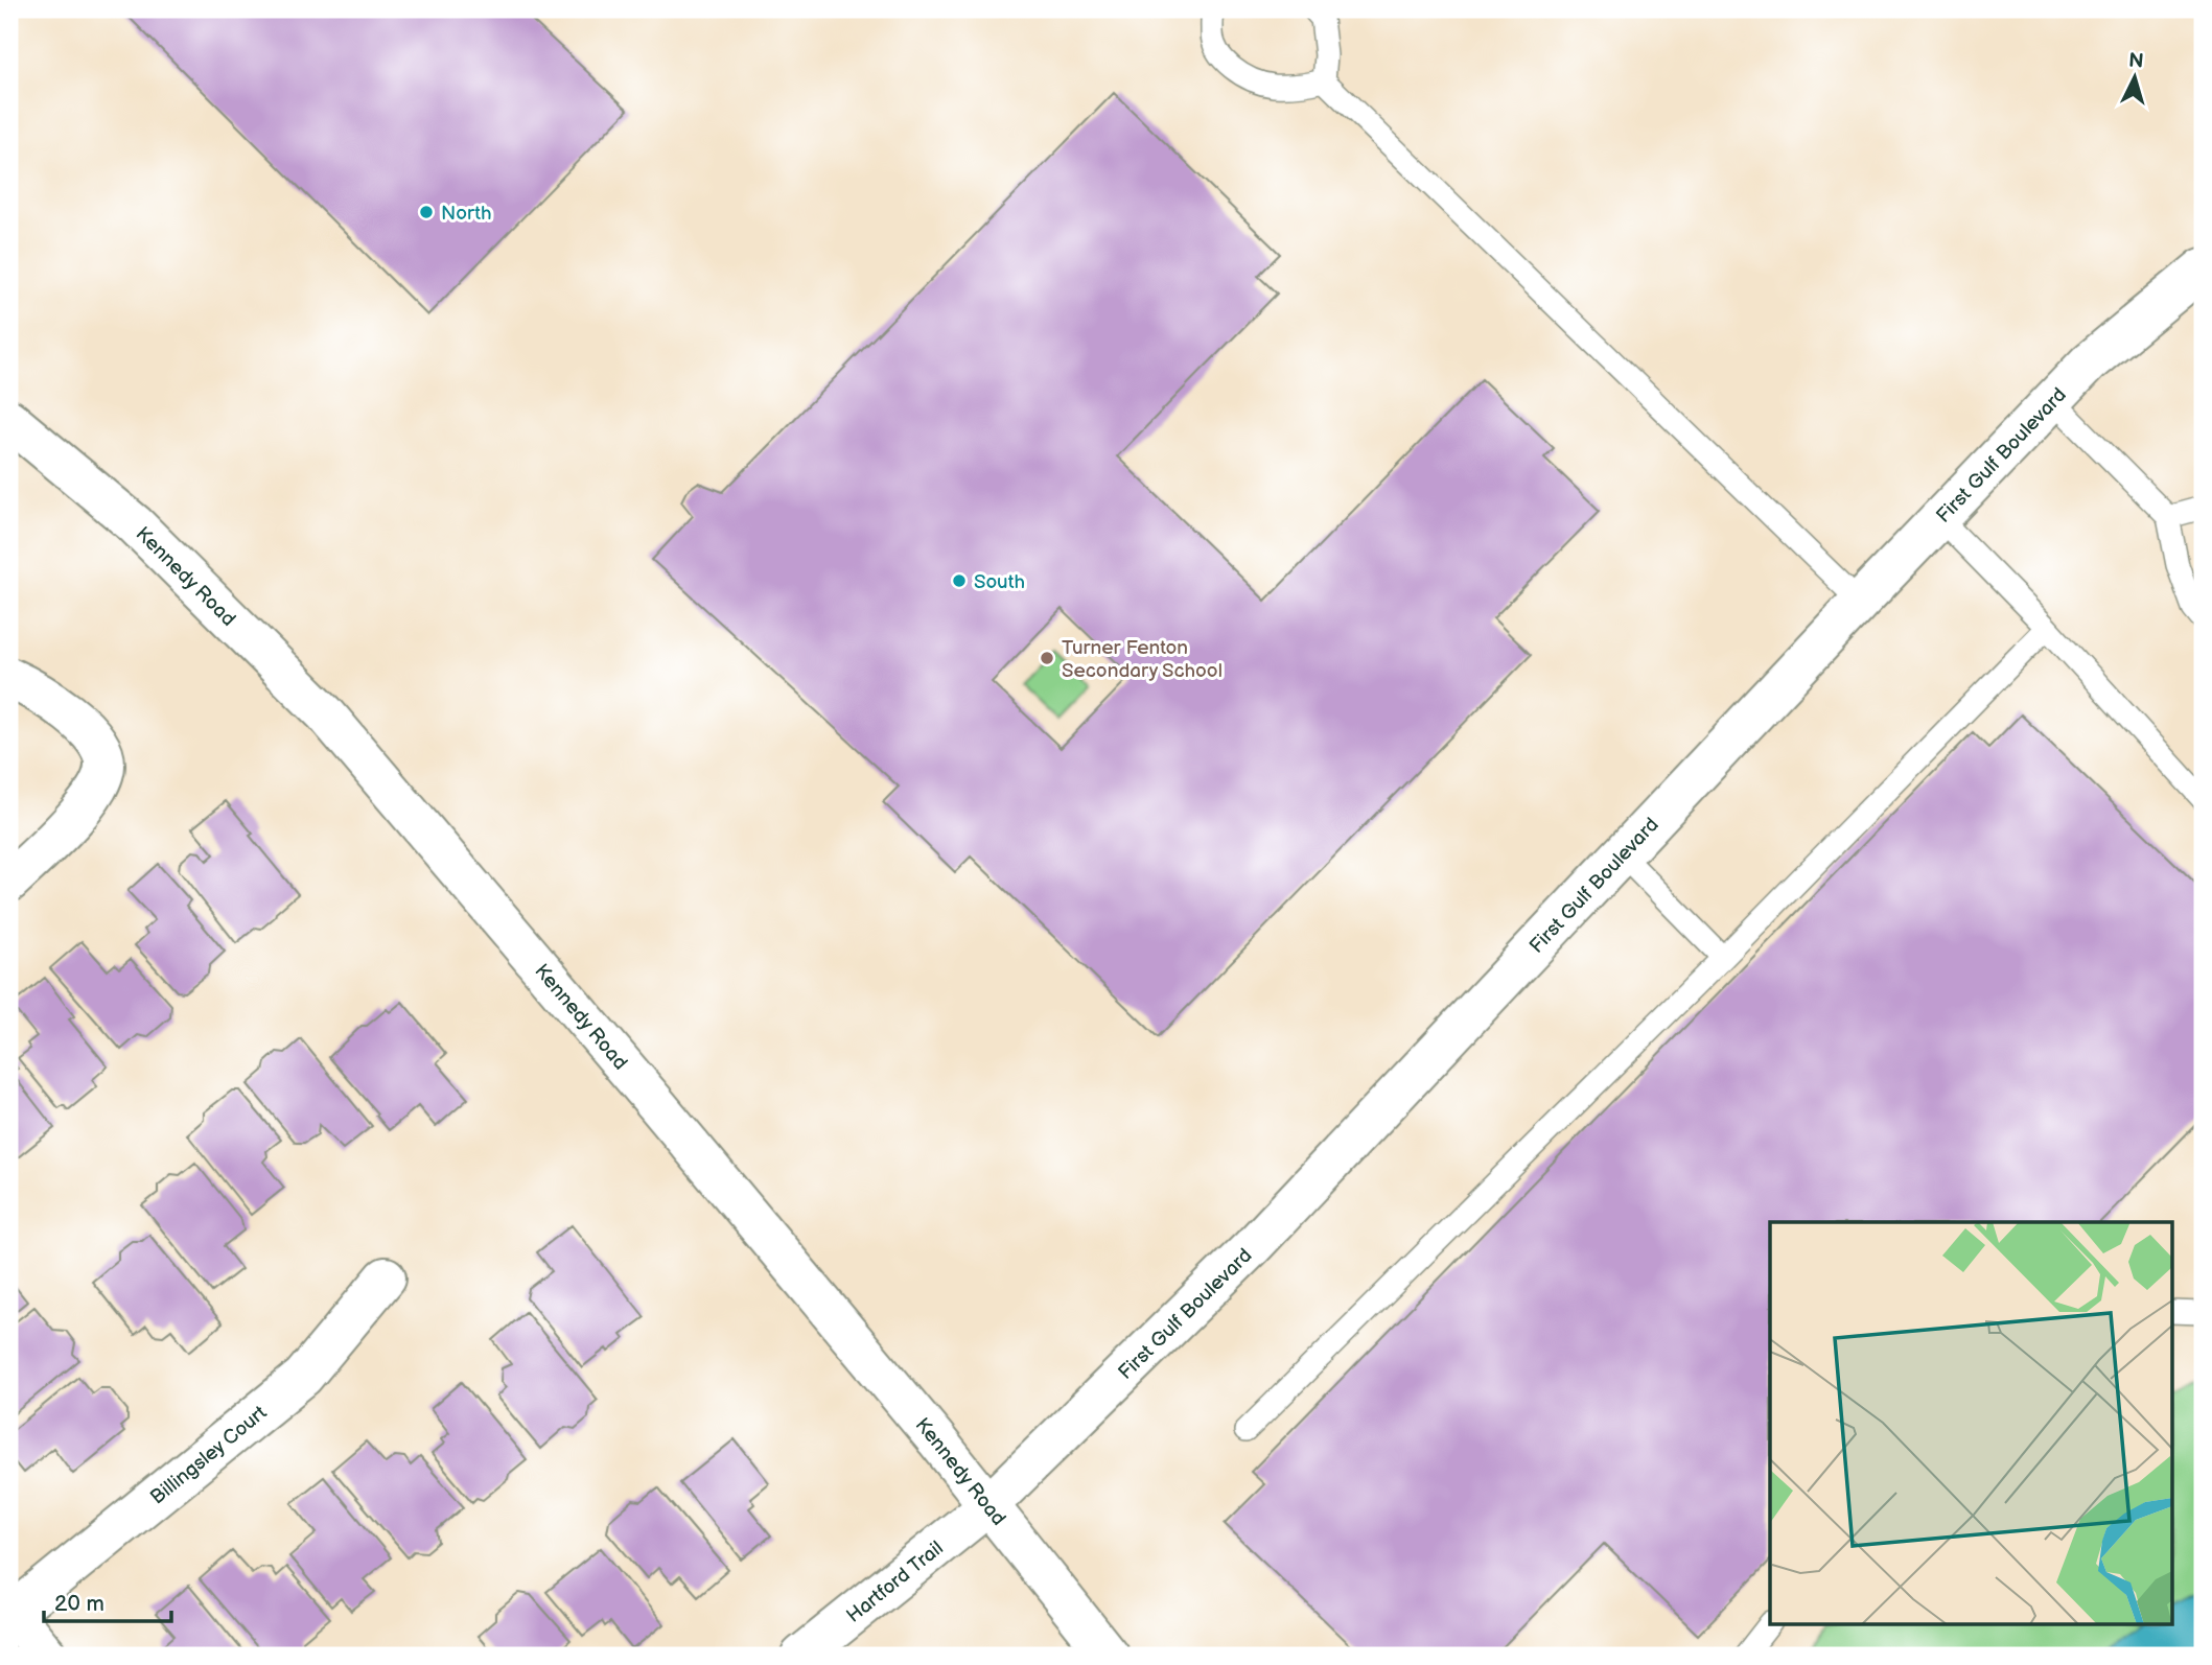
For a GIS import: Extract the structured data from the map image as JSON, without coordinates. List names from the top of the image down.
{
  "streets": {
    "street": [
      "First Gulf Boulevard",
      "Kennedy Road",
      "Billingsley Court",
      "Hartford Trail"
    ]
  },
  "crossings": [
    ["First Gulf Boulevard", "Kennedy Road"],
    ["First Gulf Boulevard", "Hartford Trail"],
    ["Kennedy Road", "Hartford Trail"]
  ],
  "places": ["North", "South", "Turner Fenton Secondary School"],
  "scale_bar": "20 m",
  "north": "top"
}
